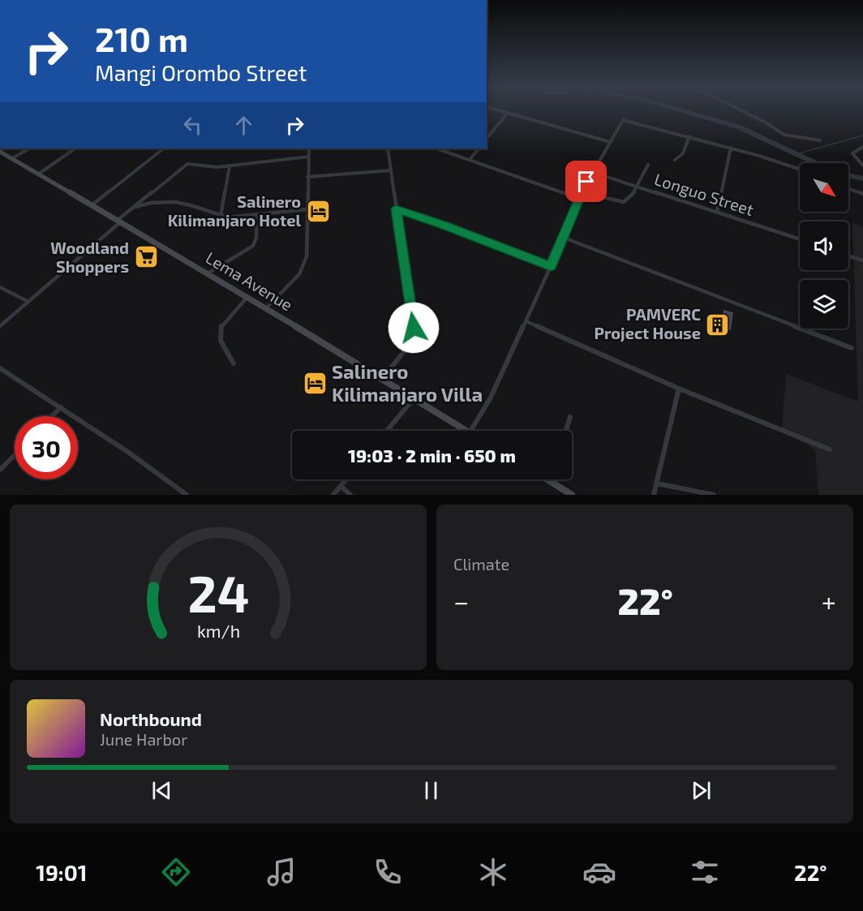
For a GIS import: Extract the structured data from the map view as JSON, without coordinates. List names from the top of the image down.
{
  "streets": {
    "main road": ["Lema Avenue"],
    "street": ["Longuo Street"]
  },
  "places": {
    "hotel": ["Salinero Kilimanjaro Hotel", "Salinero Kilimanjaro Villa"],
    "supermarket": ["Woodland Shoppers"],
    "building": ["PAMVERC Project House"]
  },
  "north": "bottom right",
  "page": {
    "turn": ["210 m", "Mangi Orombo Street"],
    "limit": "30",
    "trip": "19:03 · 2 min · 650 m",
    "tile": "Climate",
    "heat": ["−", "22°", "+"],
    "song": ["Northbound", "June Harbor"],
    "tabs": ["19:01", "22°"],
    "gauge": ["24", "km/h"]
  }
}
